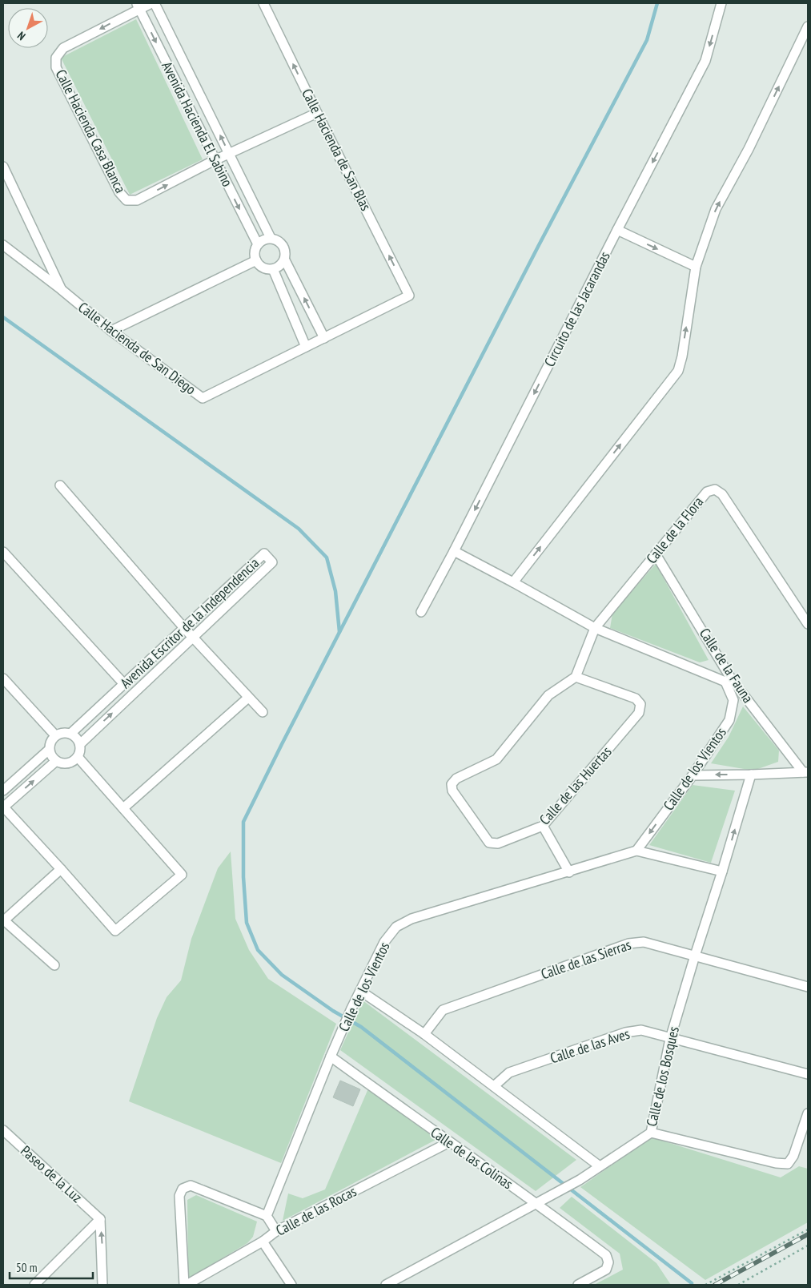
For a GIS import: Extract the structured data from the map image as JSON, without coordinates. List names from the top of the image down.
{
  "streets": {
    "street": [
      "Avenida Hacienda El Sabino",
      "Calle Hacienda Casa Blanca",
      "Calle Hacienda de San Blas",
      "Circuito de las Jacarandas",
      "Calle Hacienda de San Diego",
      "Calle de la Flora",
      "Avenida Escritor de la Independencia",
      "Calle de la Fauna",
      "Calle de los Vientos",
      "Calle de las Huertas",
      "Calle de las Sierras",
      "Calle de las Aves",
      "Calle de los Bosques",
      "Calle de las Colinas",
      "Paseo de la Luz",
      "Calle de las Rocas"
    ]
  },
  "crossings": [
    ["Avenida Hacienda El Sabino", "Calle Hacienda Casa Blanca"],
    ["Calle Hacienda Casa Blanca", "Calle Hacienda de San Blas"],
    ["Calle Hacienda de San Blas", "Calle Hacienda de San Diego"],
    ["Calle de la Flora", "Calle de la Fauna"],
    ["Calle de la Fauna", "Calle de los Vientos"],
    ["Calle de los Vientos", "Calle de las Colinas"],
    ["Calle de las Sierras", "Calle de los Bosques"],
    ["Calle de las Aves", "Calle de los Bosques"],
    ["Calle de los Bosques", "Calle de las Colinas"],
    ["Calle de las Colinas", "Calle de las Rocas"]
  ],
  "one_way": ["Calle Hacienda de San Blas"],
  "scale_bar": "50 m",
  "north": "bottom left"
}
